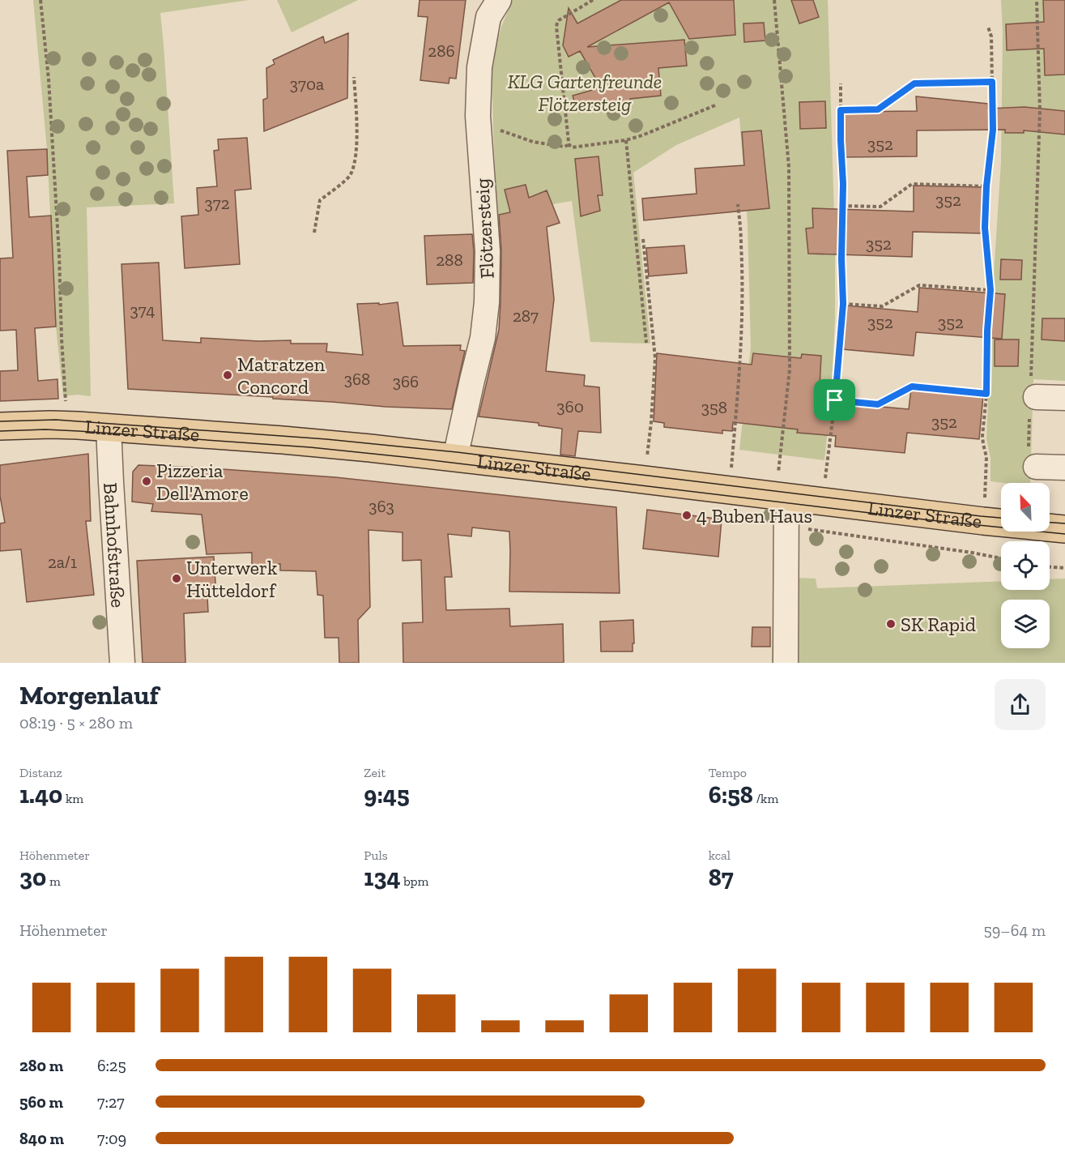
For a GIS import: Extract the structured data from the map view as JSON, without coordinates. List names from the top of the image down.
{
  "streets": {
    "main road": ["Linzer Straße"],
    "street": ["Flötzersteig", "Bahnhofstraße"]
  },
  "crossings": [
    ["Flötzersteig", "Linzer Straße"],
    ["Linzer Straße", "Bahnhofstraße"]
  ],
  "parks": ["KLG Gartenfreunde Flötzersteig"],
  "places": [
    "Matratzen Concord",
    "Pizzeria Dell'Amore",
    "4 Buben Haus",
    "Unterwerk Hütteldorf",
    "SK Rapid"
  ],
  "house_numbers": [
    "286",
    "370a",
    "352",
    "352",
    "372",
    "352",
    "288",
    "374",
    "287",
    "352",
    "352",
    "368",
    "366",
    "360",
    "358",
    "352",
    "363",
    "2a/1"
  ],
  "north": "top left",
  "page": {
    "heading": ["Morgenlauf", "08:19 · 5 × 280 m"],
    "stats": [
      ["Distanz", "1.40 km"],
      ["Zeit", "9:45"],
      ["Tempo", "6:58 /km"],
      ["Höhenmeter", "30 m"],
      ["Puls", "134 bpm"],
      ["kcal", "87"]
    ],
    "chart": ["Höhenmeter", "59–64 m"],
    "list": [
      {
        "name": "280 m",
        "note": "6:25"
      },
      {
        "name": "560 m",
        "note": "7:27"
      },
      {
        "name": "840 m",
        "note": "7:09"
      }
    ]
  }
}
